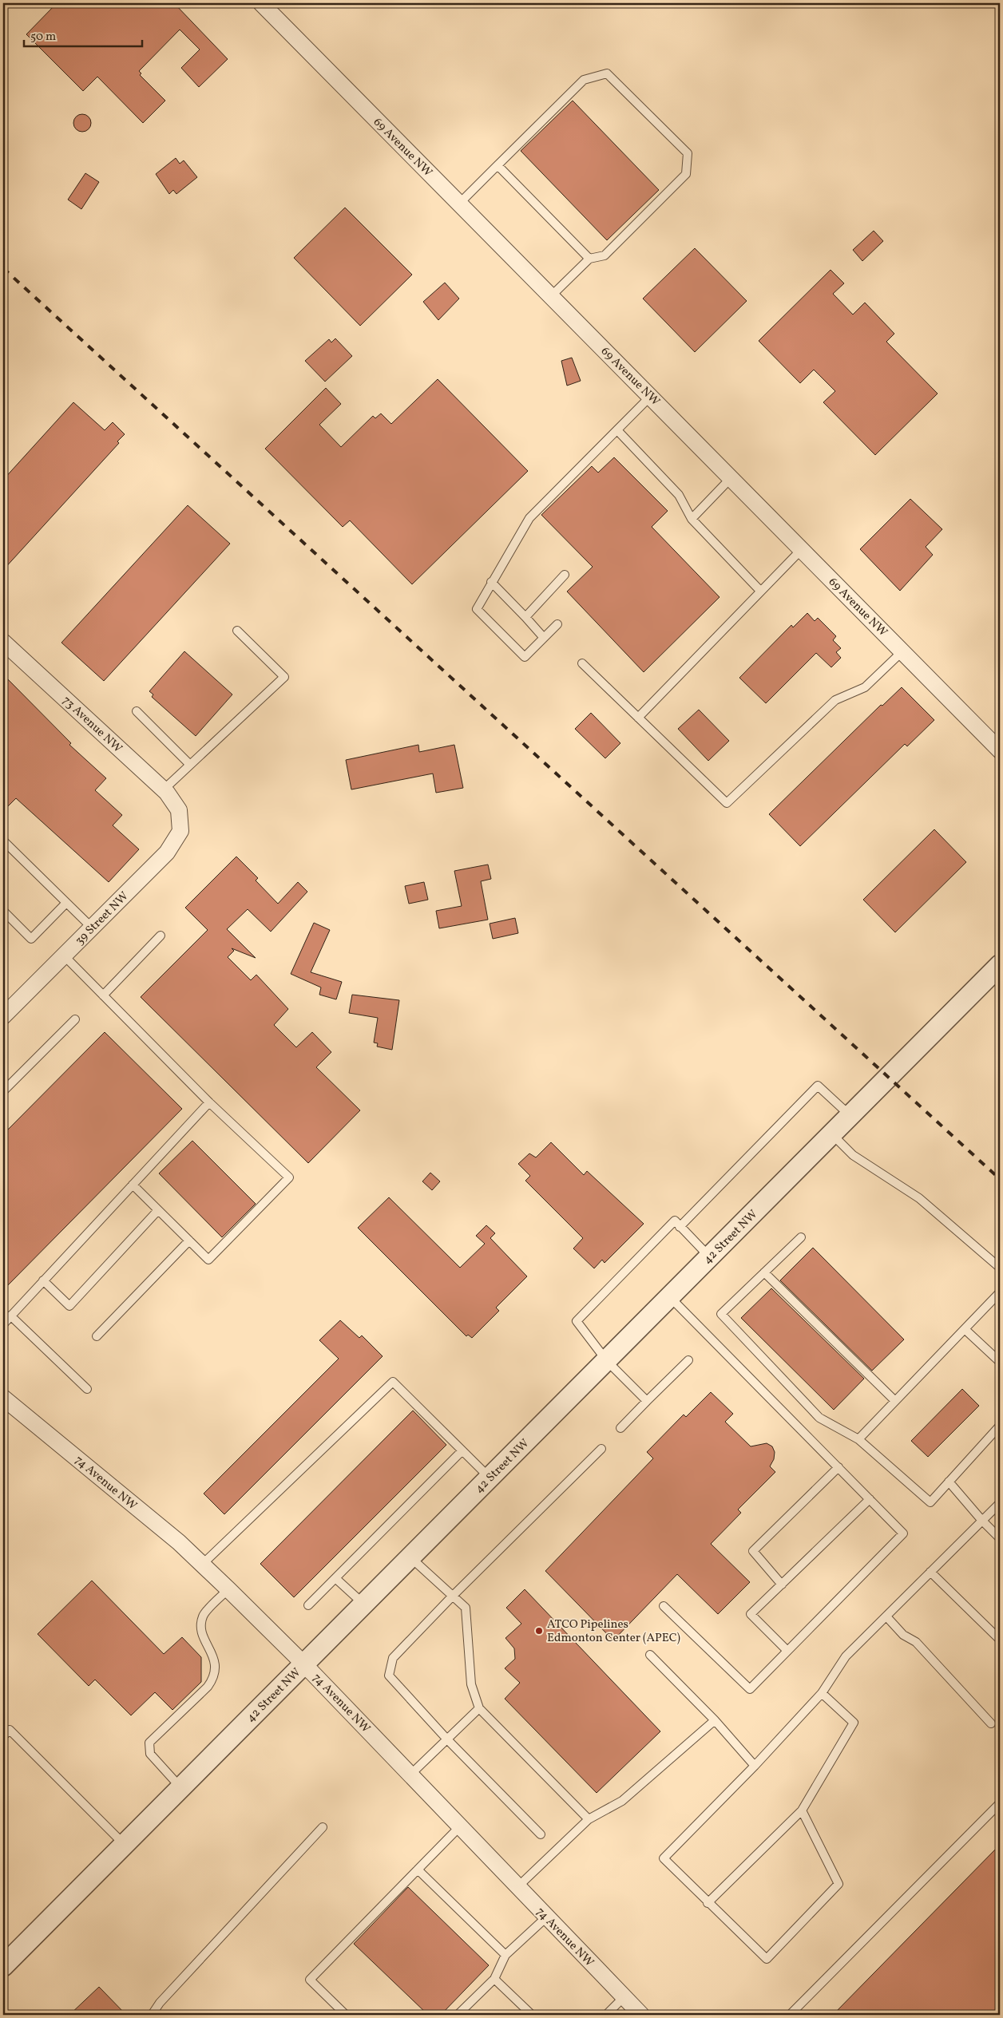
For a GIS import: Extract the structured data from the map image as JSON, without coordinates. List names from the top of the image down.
{
  "streets": {
    "street": [
      "69 Avenue NW",
      "73 Avenue NW",
      "39 Street NW",
      "42 Street NW",
      "74 Avenue NW"
    ]
  },
  "crossings": [
    ["73 Avenue NW", "39 Street NW"],
    ["42 Street NW", "74 Avenue NW"]
  ],
  "places": ["ATCO Pipelines Edmonton Center (APEC)"],
  "scale_bar": "50 m"
}
